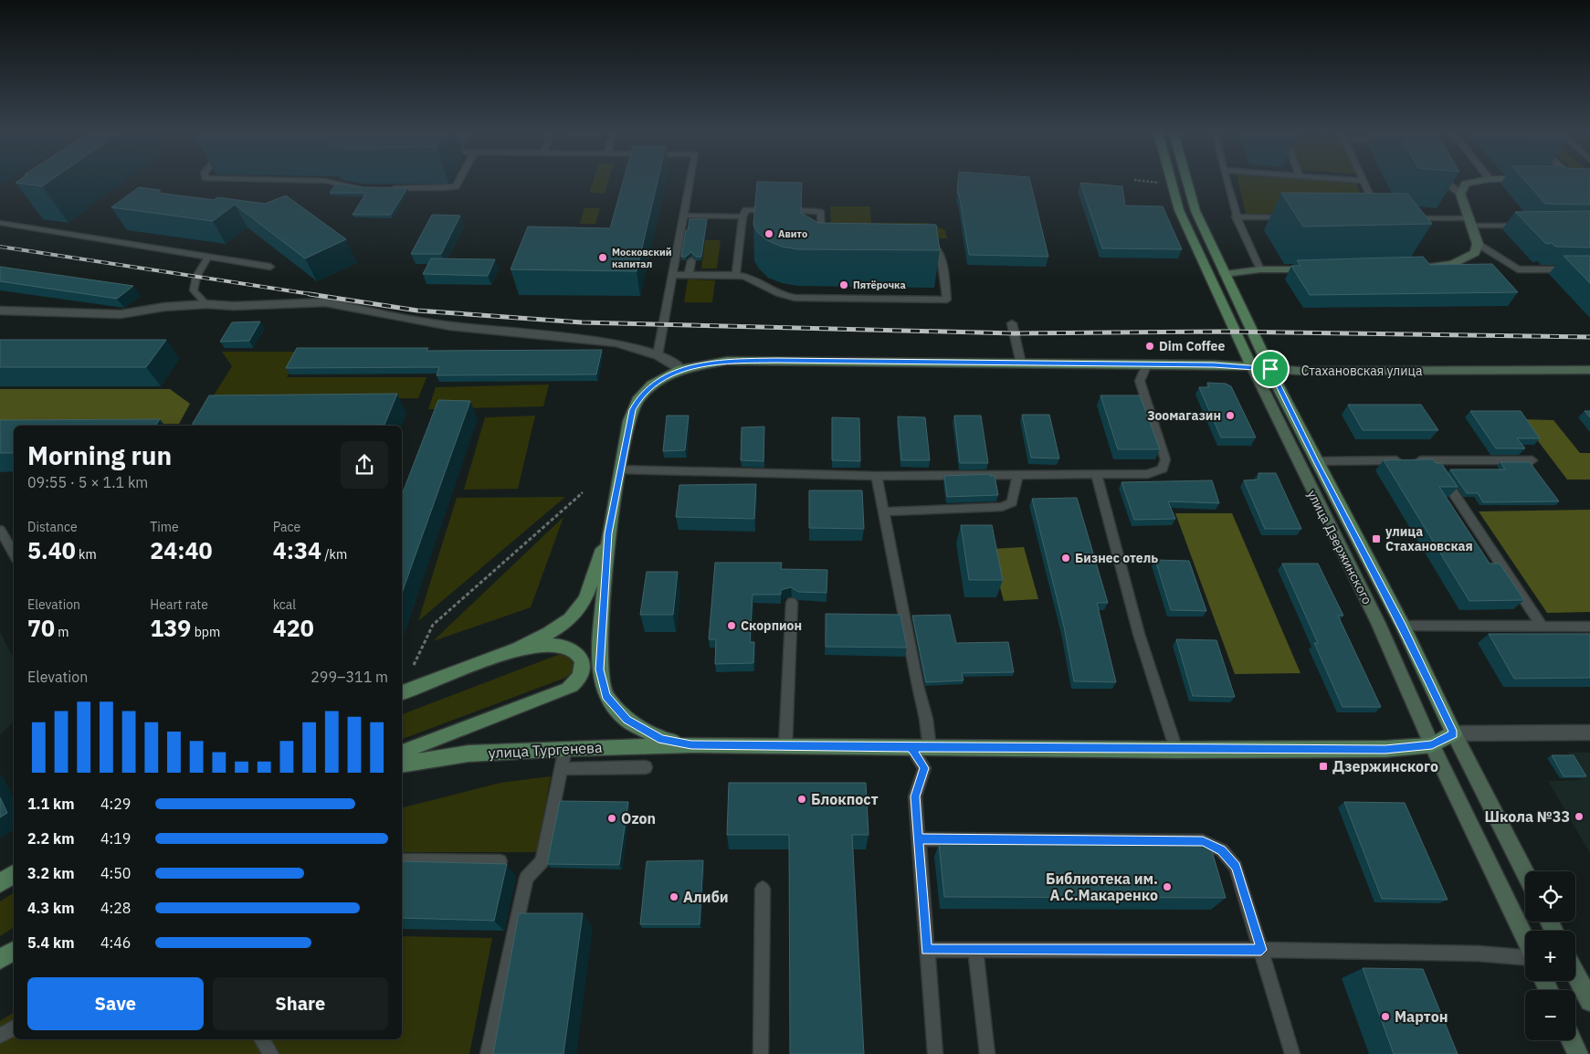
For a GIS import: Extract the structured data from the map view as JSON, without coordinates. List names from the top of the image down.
{
  "streets": {
    "main road": ["Стахановская улица", "улица Дзержинского", "улица Тургенева"]
  },
  "crossings": [
    ["Стахановская улица", "улица Дзержинского"],
    ["Стахановская улица", "улица Тургенева"]
  ],
  "places": {
    "other": [
      "Авито",
      "Московский капитал",
      "Пятёрочка",
      "Dim Coffee",
      "Зоомагазин",
      "Бизнес отель",
      "Скорпион",
      "Блокпост",
      "Школа №33",
      "Ozon",
      "Библиотека им. А.С.Макаренко",
      "Алиби",
      "Мартон"
    ],
    "transit": ["улица Стахановская", "Дзержинского"]
  },
  "page": {
    "heading": ["Morning run", "09:55 · 5 × 1.1 km"],
    "stats": [
      ["Distance", "5.40 km"],
      ["Time", "24:40"],
      ["Pace", "4:34 /km"],
      ["Elevation", "70 m"],
      ["Heart rate", "139 bpm"],
      ["kcal", "420"]
    ],
    "chart": ["Elevation", "299–311 m"],
    "list": [
      {
        "name": "1.1 km",
        "note": "4:29"
      },
      {
        "name": "2.2 km",
        "note": "4:19"
      },
      {
        "name": "3.2 km",
        "note": "4:50"
      },
      {
        "name": "4.3 km",
        "note": "4:28"
      },
      {
        "name": "5.4 km",
        "note": "4:46"
      }
    ],
    "map_buttons": ["+", "−"],
    "buttons": ["Save", "Share"]
  }
}
